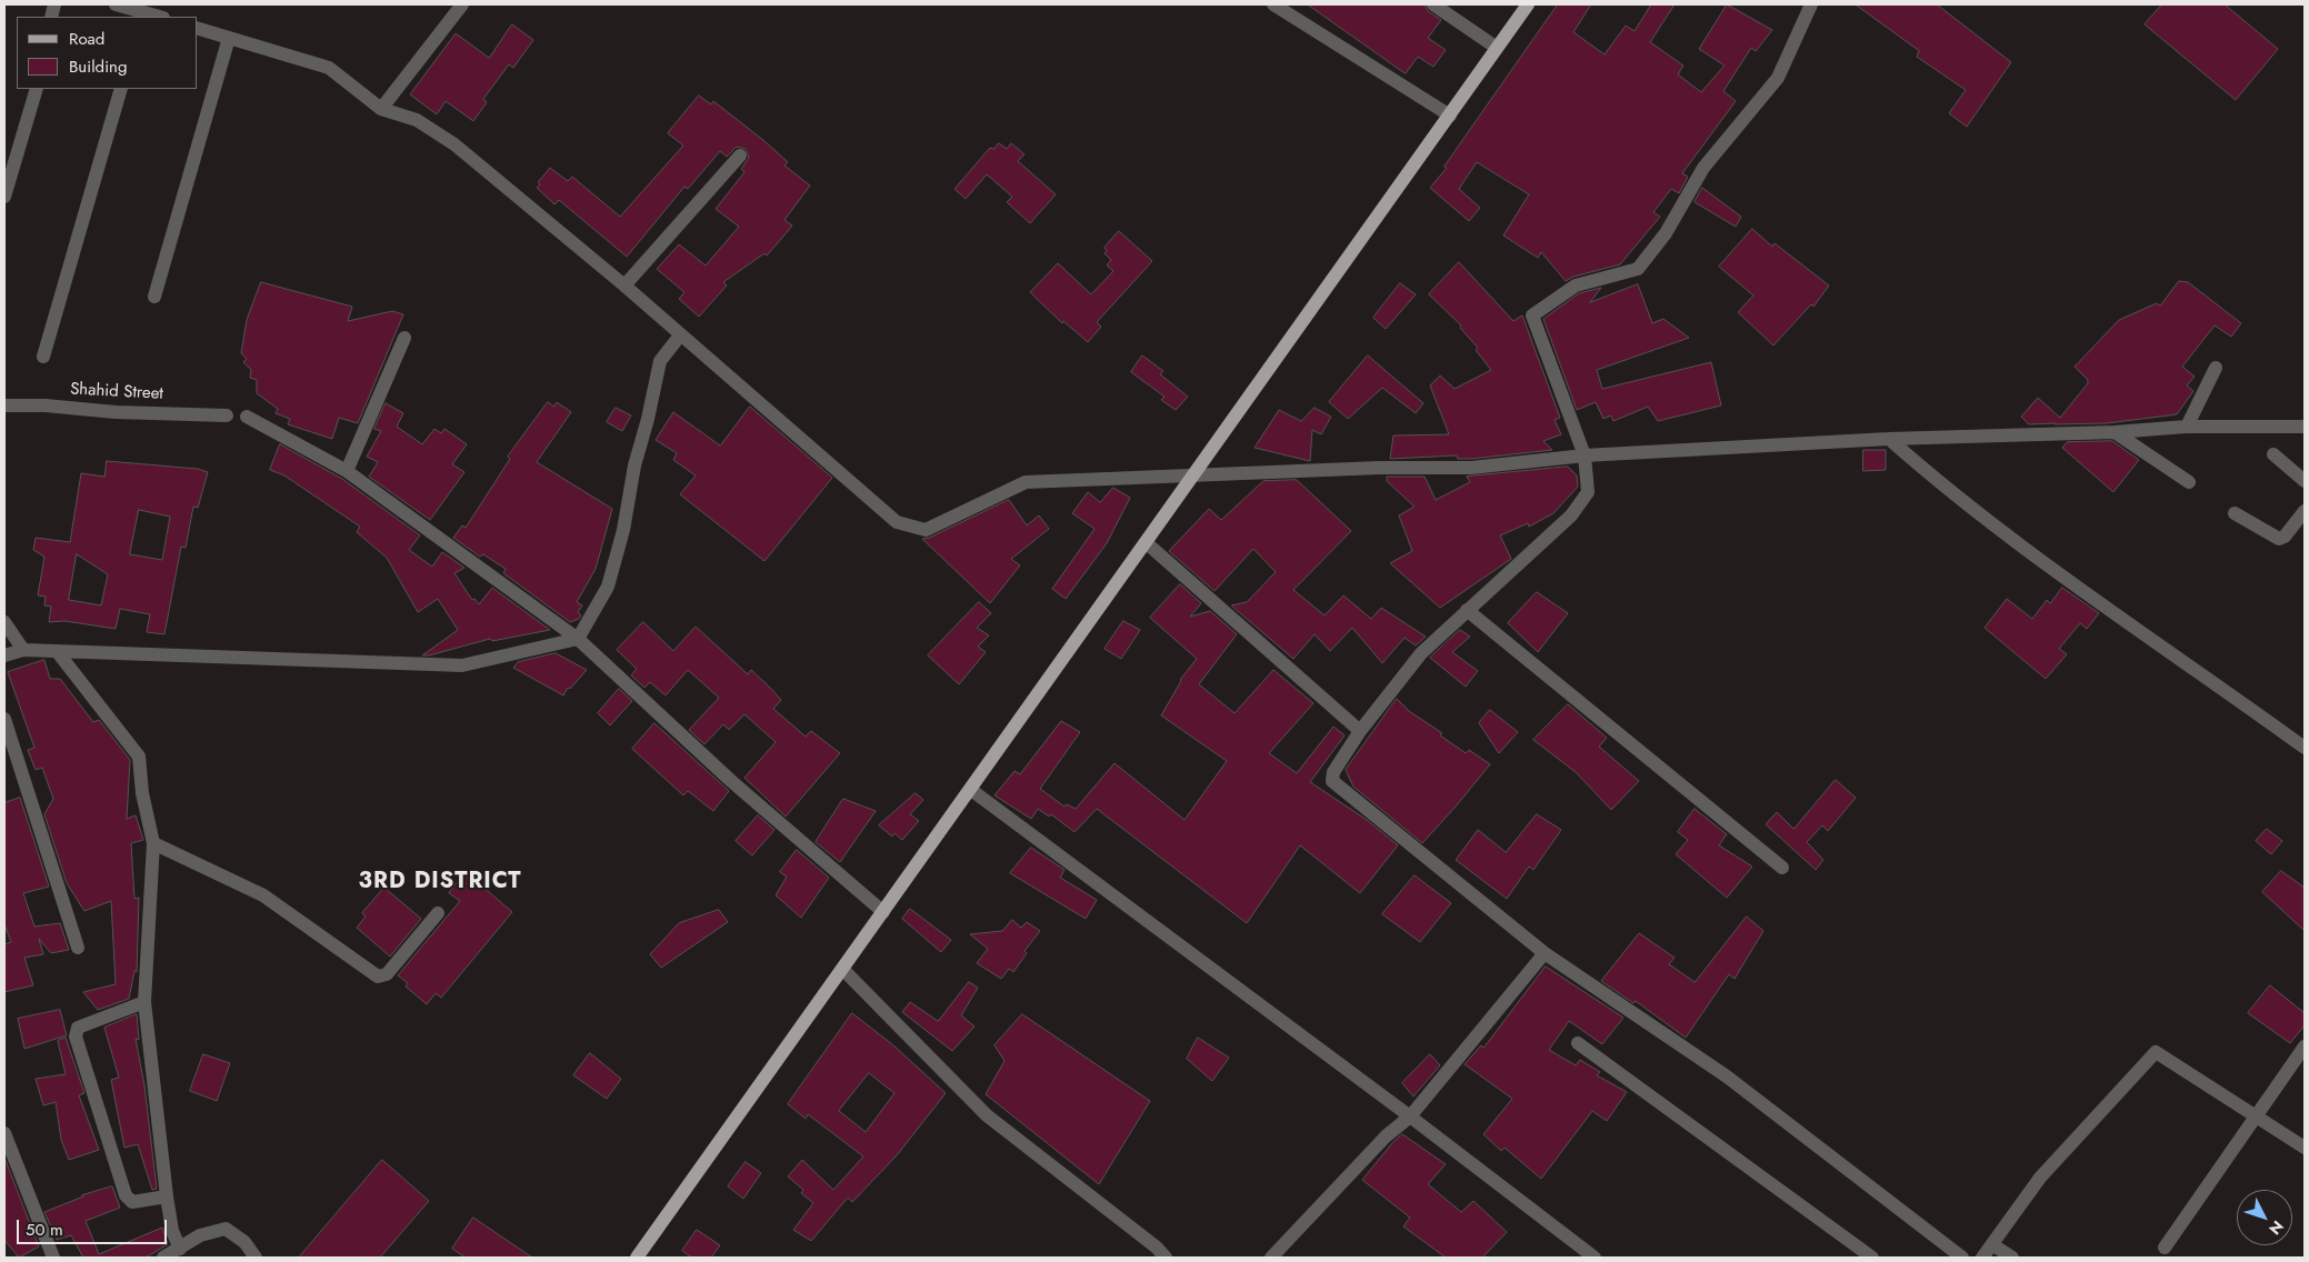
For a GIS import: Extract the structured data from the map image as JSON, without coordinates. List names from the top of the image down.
{
  "streets": {
    "street": ["Shahid Street"]
  },
  "districts": ["3RD DISTRICT"],
  "legend": ["Road", "Building"],
  "scale_bar": "50 m",
  "north": "bottom right"
}
